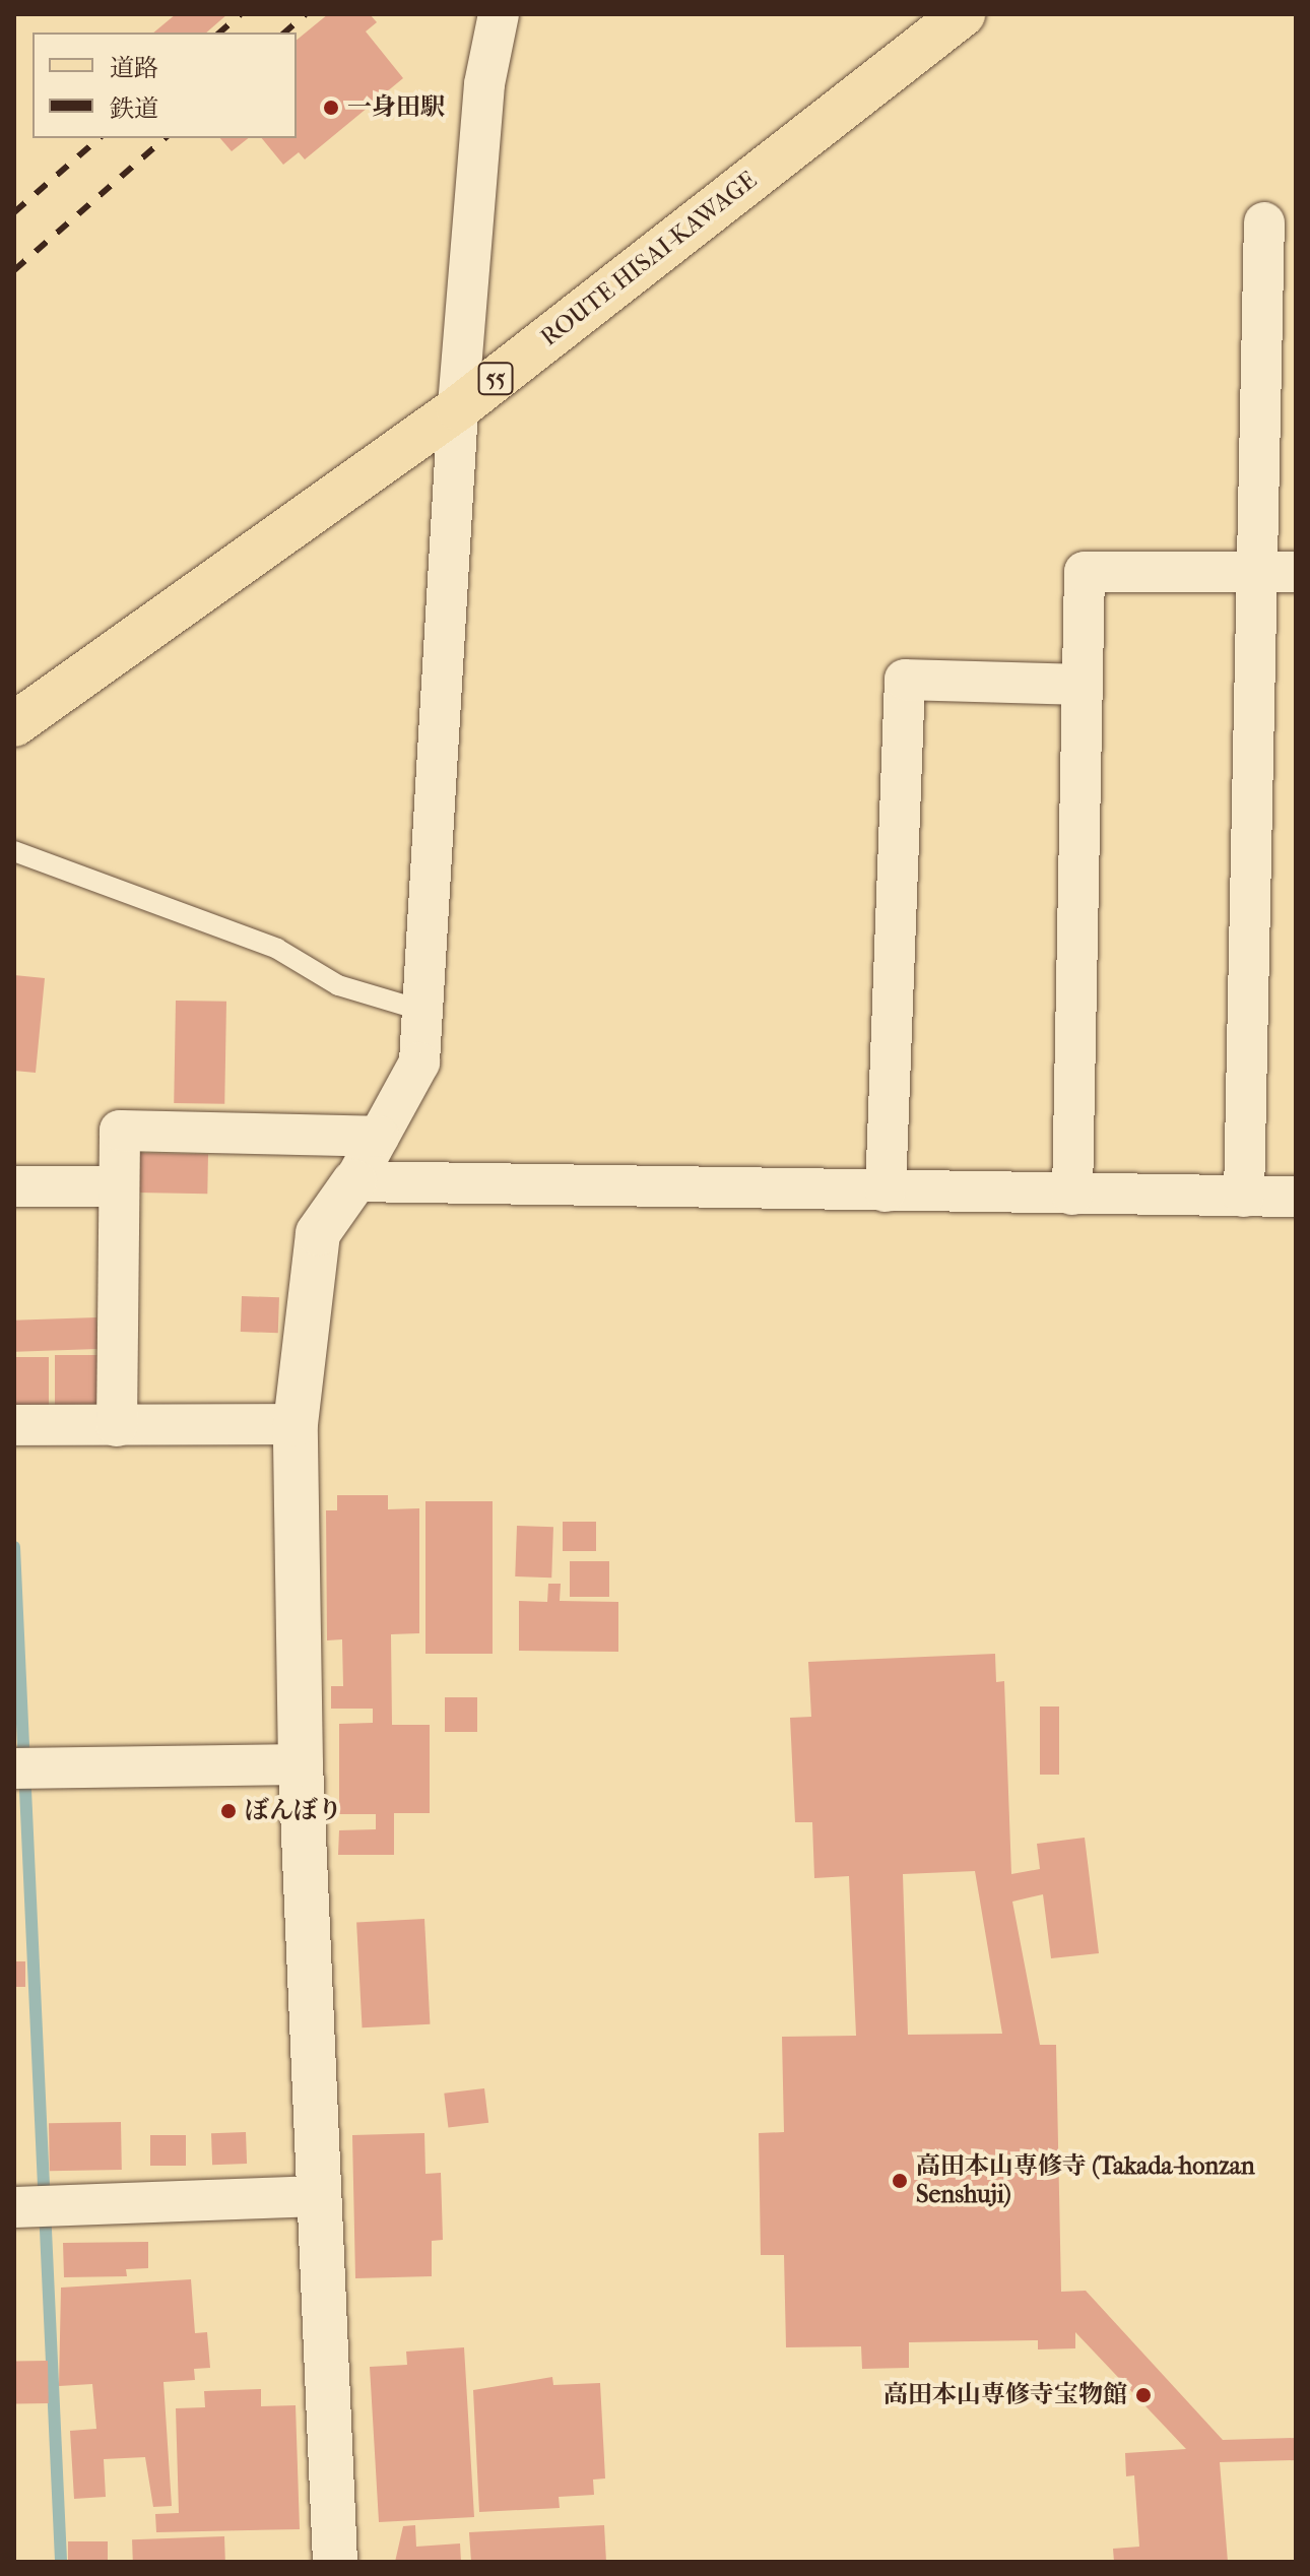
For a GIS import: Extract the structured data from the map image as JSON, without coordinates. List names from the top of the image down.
{
  "streets": {
    "main road": ["ROUTE HISAI-KAWAGE", "55"]
  },
  "places": [
    "一身田駅",
    "ぼんぼり",
    "高田本山専修寺 (Takada-honzan Senshuji)",
    "高田本山専修寺宝物館"
  ],
  "legend": ["道路", "鉄道"]
}
